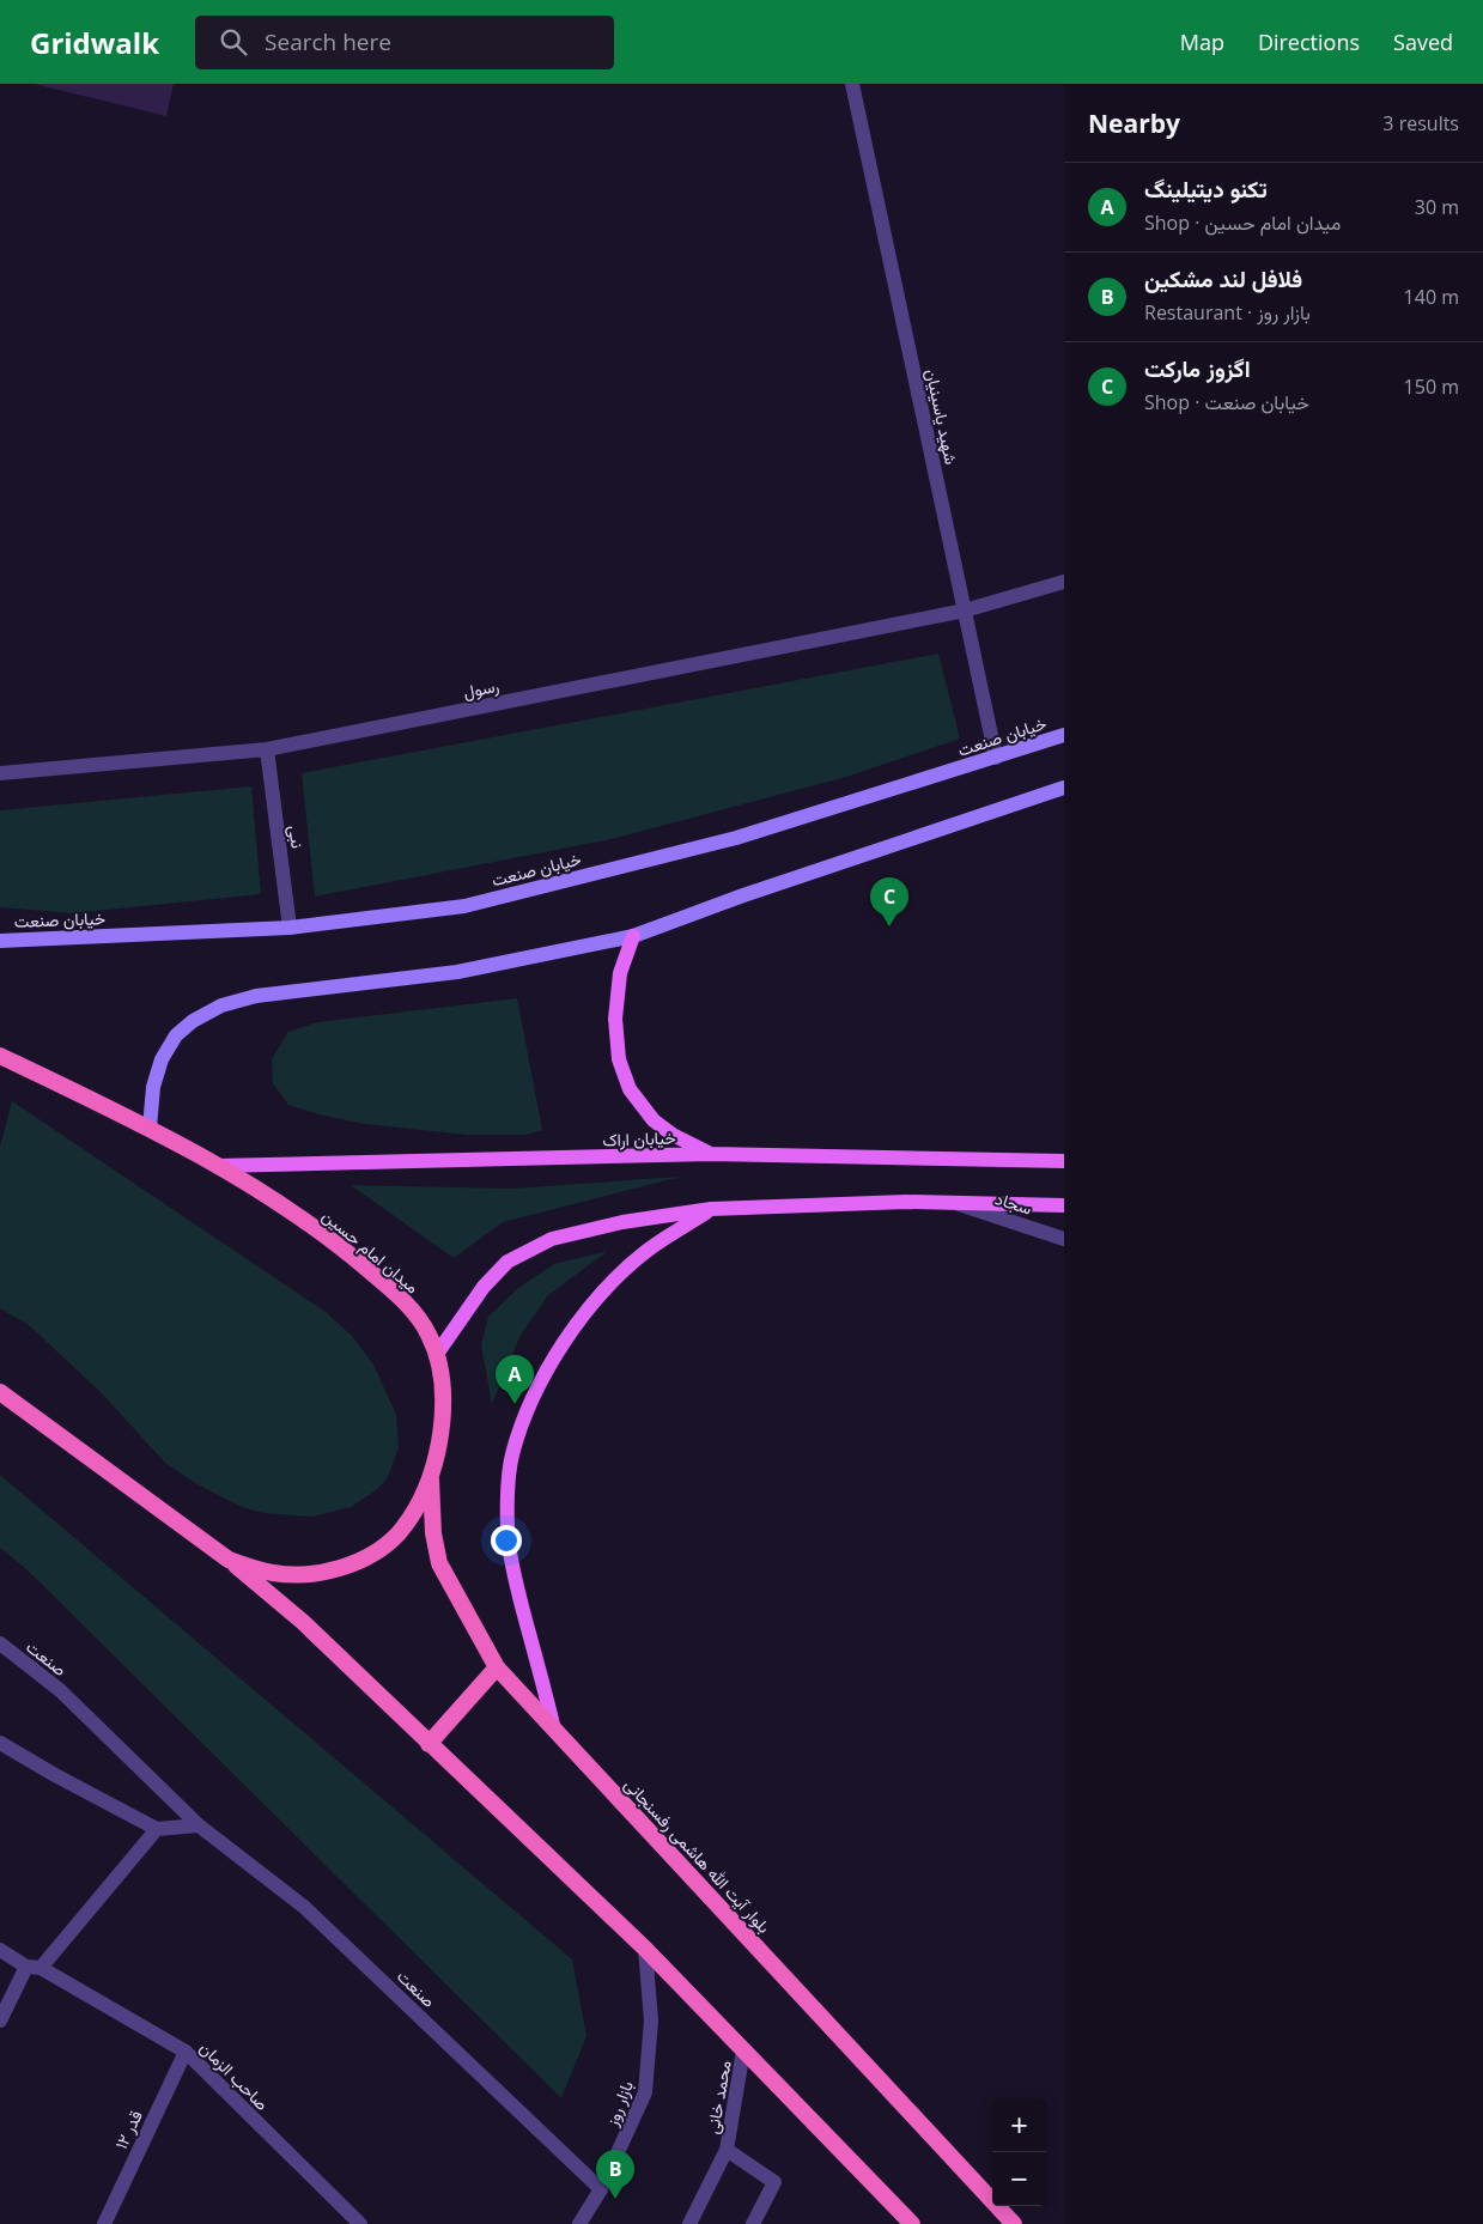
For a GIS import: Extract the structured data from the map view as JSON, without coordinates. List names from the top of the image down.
{
  "streets": {
    "highway": ["میدان امام حسین", "بلوار آیت الله هاشمی رفسنجانی"],
    "main road": ["خیابان صنعت", "خیابان اراک"],
    "street": [
      "شهید یاسینیان",
      "رسول",
      "نبی",
      "سجاد",
      "صنعت",
      "صاحب الزمان",
      "محمد خانی",
      "بازار روز",
      "قدر ۱۲"
    ]
  },
  "crossings": [
    ["شهید یاسینیان", "رسول"],
    ["شهید یاسینیان", "خیابان صنعت"],
    ["رسول", "نبی"],
    ["خیابان صنعت", "نبی"],
    ["خیابان اراک", "میدان امام حسین"],
    ["میدان امام حسین", "بلوار آیت الله هاشمی رفسنجانی"],
    ["صنعت", "بازار روز"],
    ["صاحب الزمان", "قدر ۱۲"]
  ],
  "page": {
    "header": "Gridwalk",
    "search": "Search here",
    "nav": ["Map", "Directions", "Saved"],
    "heading": ["Nearby", "3 results"],
    "list": [
      {
        "mark": "A",
        "name": "تکنو دیتیلینگ",
        "note": "Shop · میدان امام حسین",
        "value": "30 m"
      },
      {
        "mark": "B",
        "name": "فلافل لند مشکین",
        "note": "Restaurant · بازار روز",
        "value": "140 m"
      },
      {
        "mark": "C",
        "name": "اگزوز مارکت",
        "note": "Shop · خیابان صنعت",
        "value": "150 m"
      }
    ],
    "pins": ["C", "A", "B"],
    "map_buttons": ["+", "−"]
  }
}
